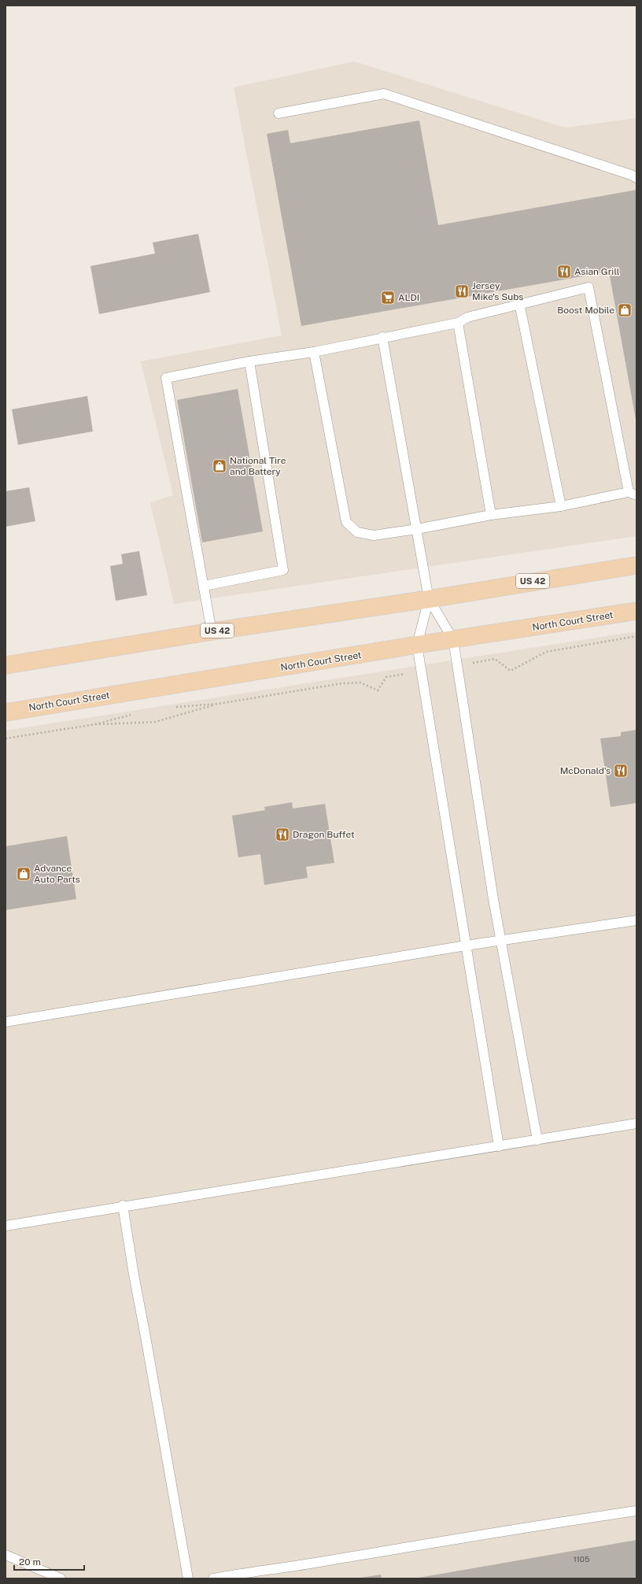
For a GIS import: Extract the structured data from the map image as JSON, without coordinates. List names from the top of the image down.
{
  "streets": {
    "main road": ["US 42", "North Court Street"]
  },
  "places": {
    "restaurant": [
      "Asian Grill",
      "Jersey Mike's Subs",
      "McDonald's",
      "Dragon Buffet"
    ],
    "supermarket": ["ALDI"],
    "shop": ["Boost Mobile", "National Tire and Battery", "Advance Auto Parts"]
  },
  "house_numbers": ["1105"],
  "scale_bar": "20 m"
}
